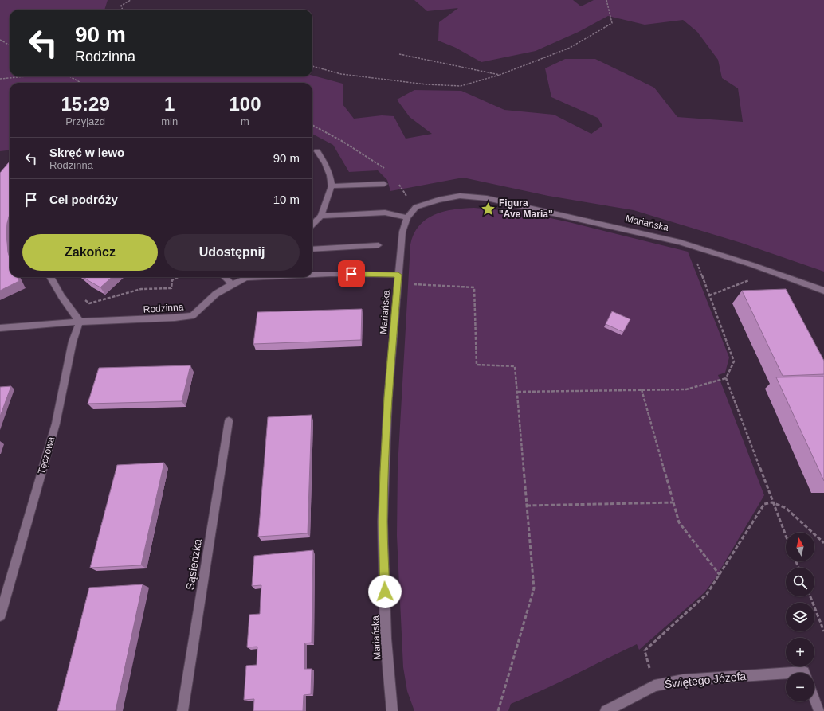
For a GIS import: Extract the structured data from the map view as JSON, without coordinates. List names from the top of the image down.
{
  "streets": {
    "street": [
      "Mariańska",
      "Rodzinna",
      "Tęczowa",
      "Sąsiedzka",
      "Świętego Józefa"
    ]
  },
  "crossings": [
    ["Mariańska", "Rodzinna"],
    ["Rodzinna", "Tęczowa"]
  ],
  "places": {
    "place": ["Figura \"Ave Maria\""]
  },
  "north": "top",
  "page": {
    "turn": ["90 m", "Rodzinna"],
    "eta": [
      "15:29",
      "Przyjazd",
      "1",
      "min",
      "100",
      "m"
    ],
    "list": [
      {
        "name": "Skręć w lewo",
        "note": "Rodzinna",
        "value": "90 m"
      },
      {
        "name": "Cel podróży",
        "value": "10 m"
      }
    ],
    "buttons": ["Zakończ", "Udostępnij"],
    "map_buttons": ["+", "−"]
  }
}
